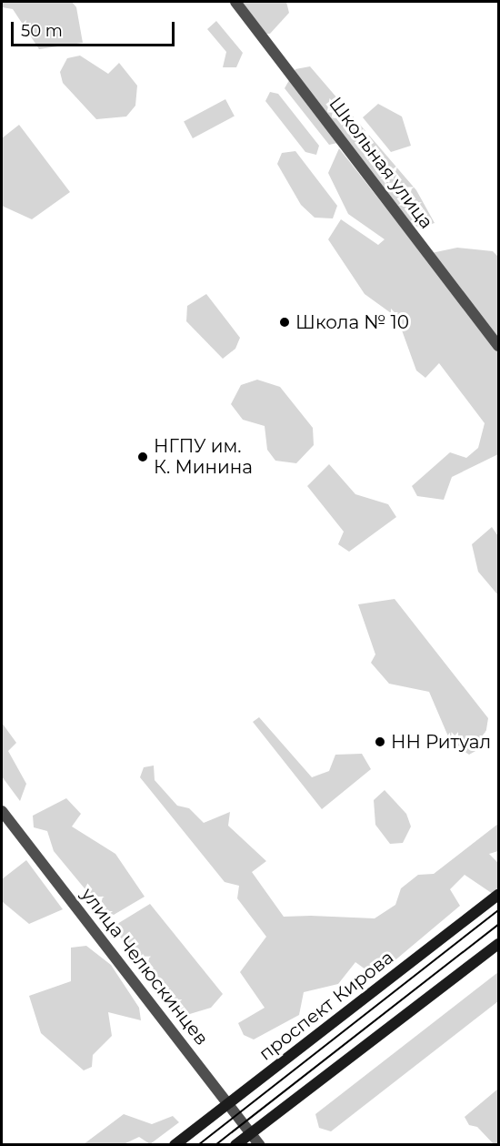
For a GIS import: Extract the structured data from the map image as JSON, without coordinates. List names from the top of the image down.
{
  "streets": {
    "street": ["Школьная улица", "улица Челюскинцев", "проспект Кирова"]
  },
  "crossings": [
    ["улица Челюскинцев", "проспект Кирова"]
  ],
  "places": ["Школа № 10", "НГПУ им. К. Минина", "НН Ритуал"],
  "scale_bar": "50 m"
}
